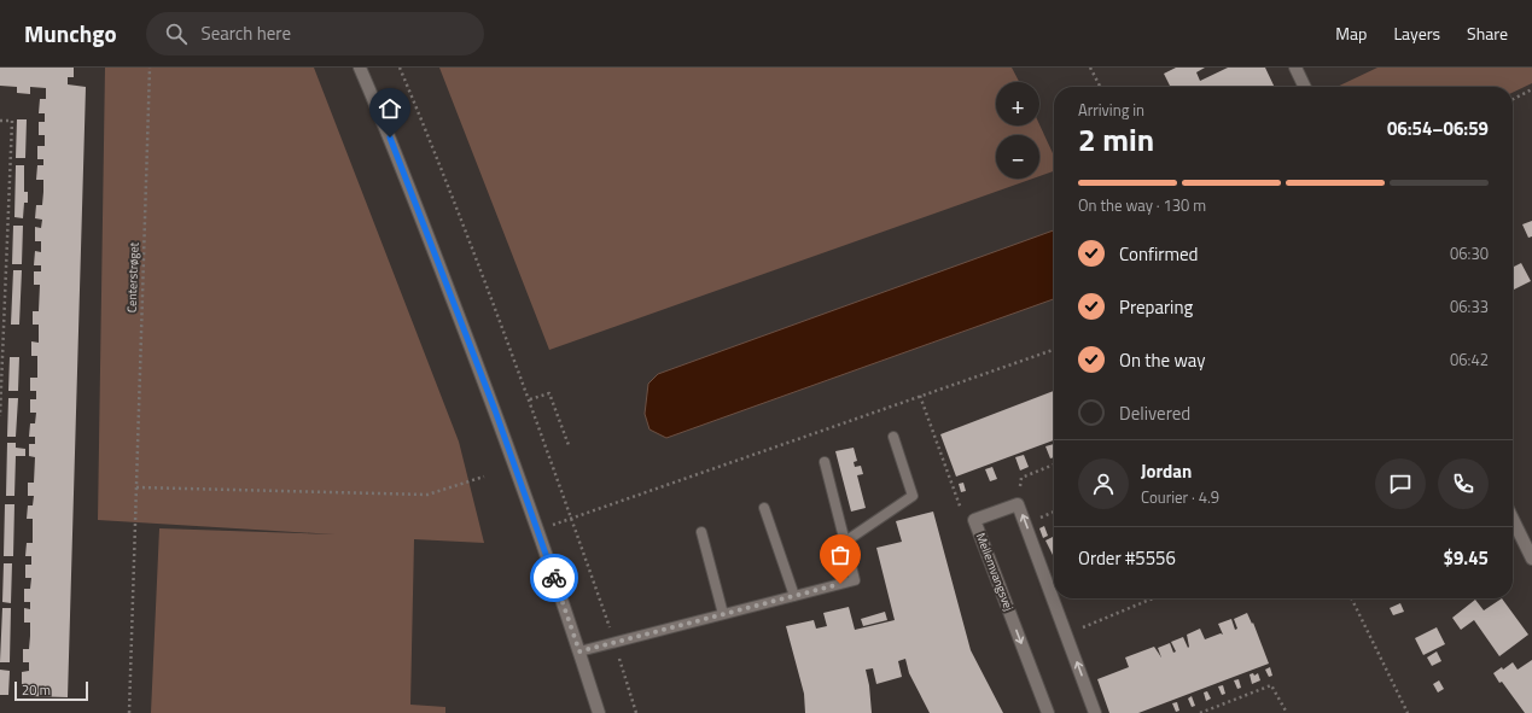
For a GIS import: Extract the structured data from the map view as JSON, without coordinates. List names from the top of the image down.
{
  "streets": {
    "street": ["Mellemvangsvej"],
    "path": ["Centerstrøget"]
  },
  "scale_bar": "20 m",
  "page": {
    "header": "Munchgo",
    "search": "Search here",
    "nav": ["Map", "Layers", "Share"],
    "map_buttons": ["+", "−"],
    "heading": ["2 min", "Arriving in", "06:54–06:59"],
    "panel": [
      "Jordan",
      "Courier · 4.9",
      "Order #5556",
      "$9.45"
    ],
    "bar": "On the way · 130 m",
    "list": [
      ["Confirmed", "06:30"],
      ["Preparing", "06:33"],
      ["On the way", "06:42"],
      "Delivered"
    ],
    "scale": "20 m"
  }
}
